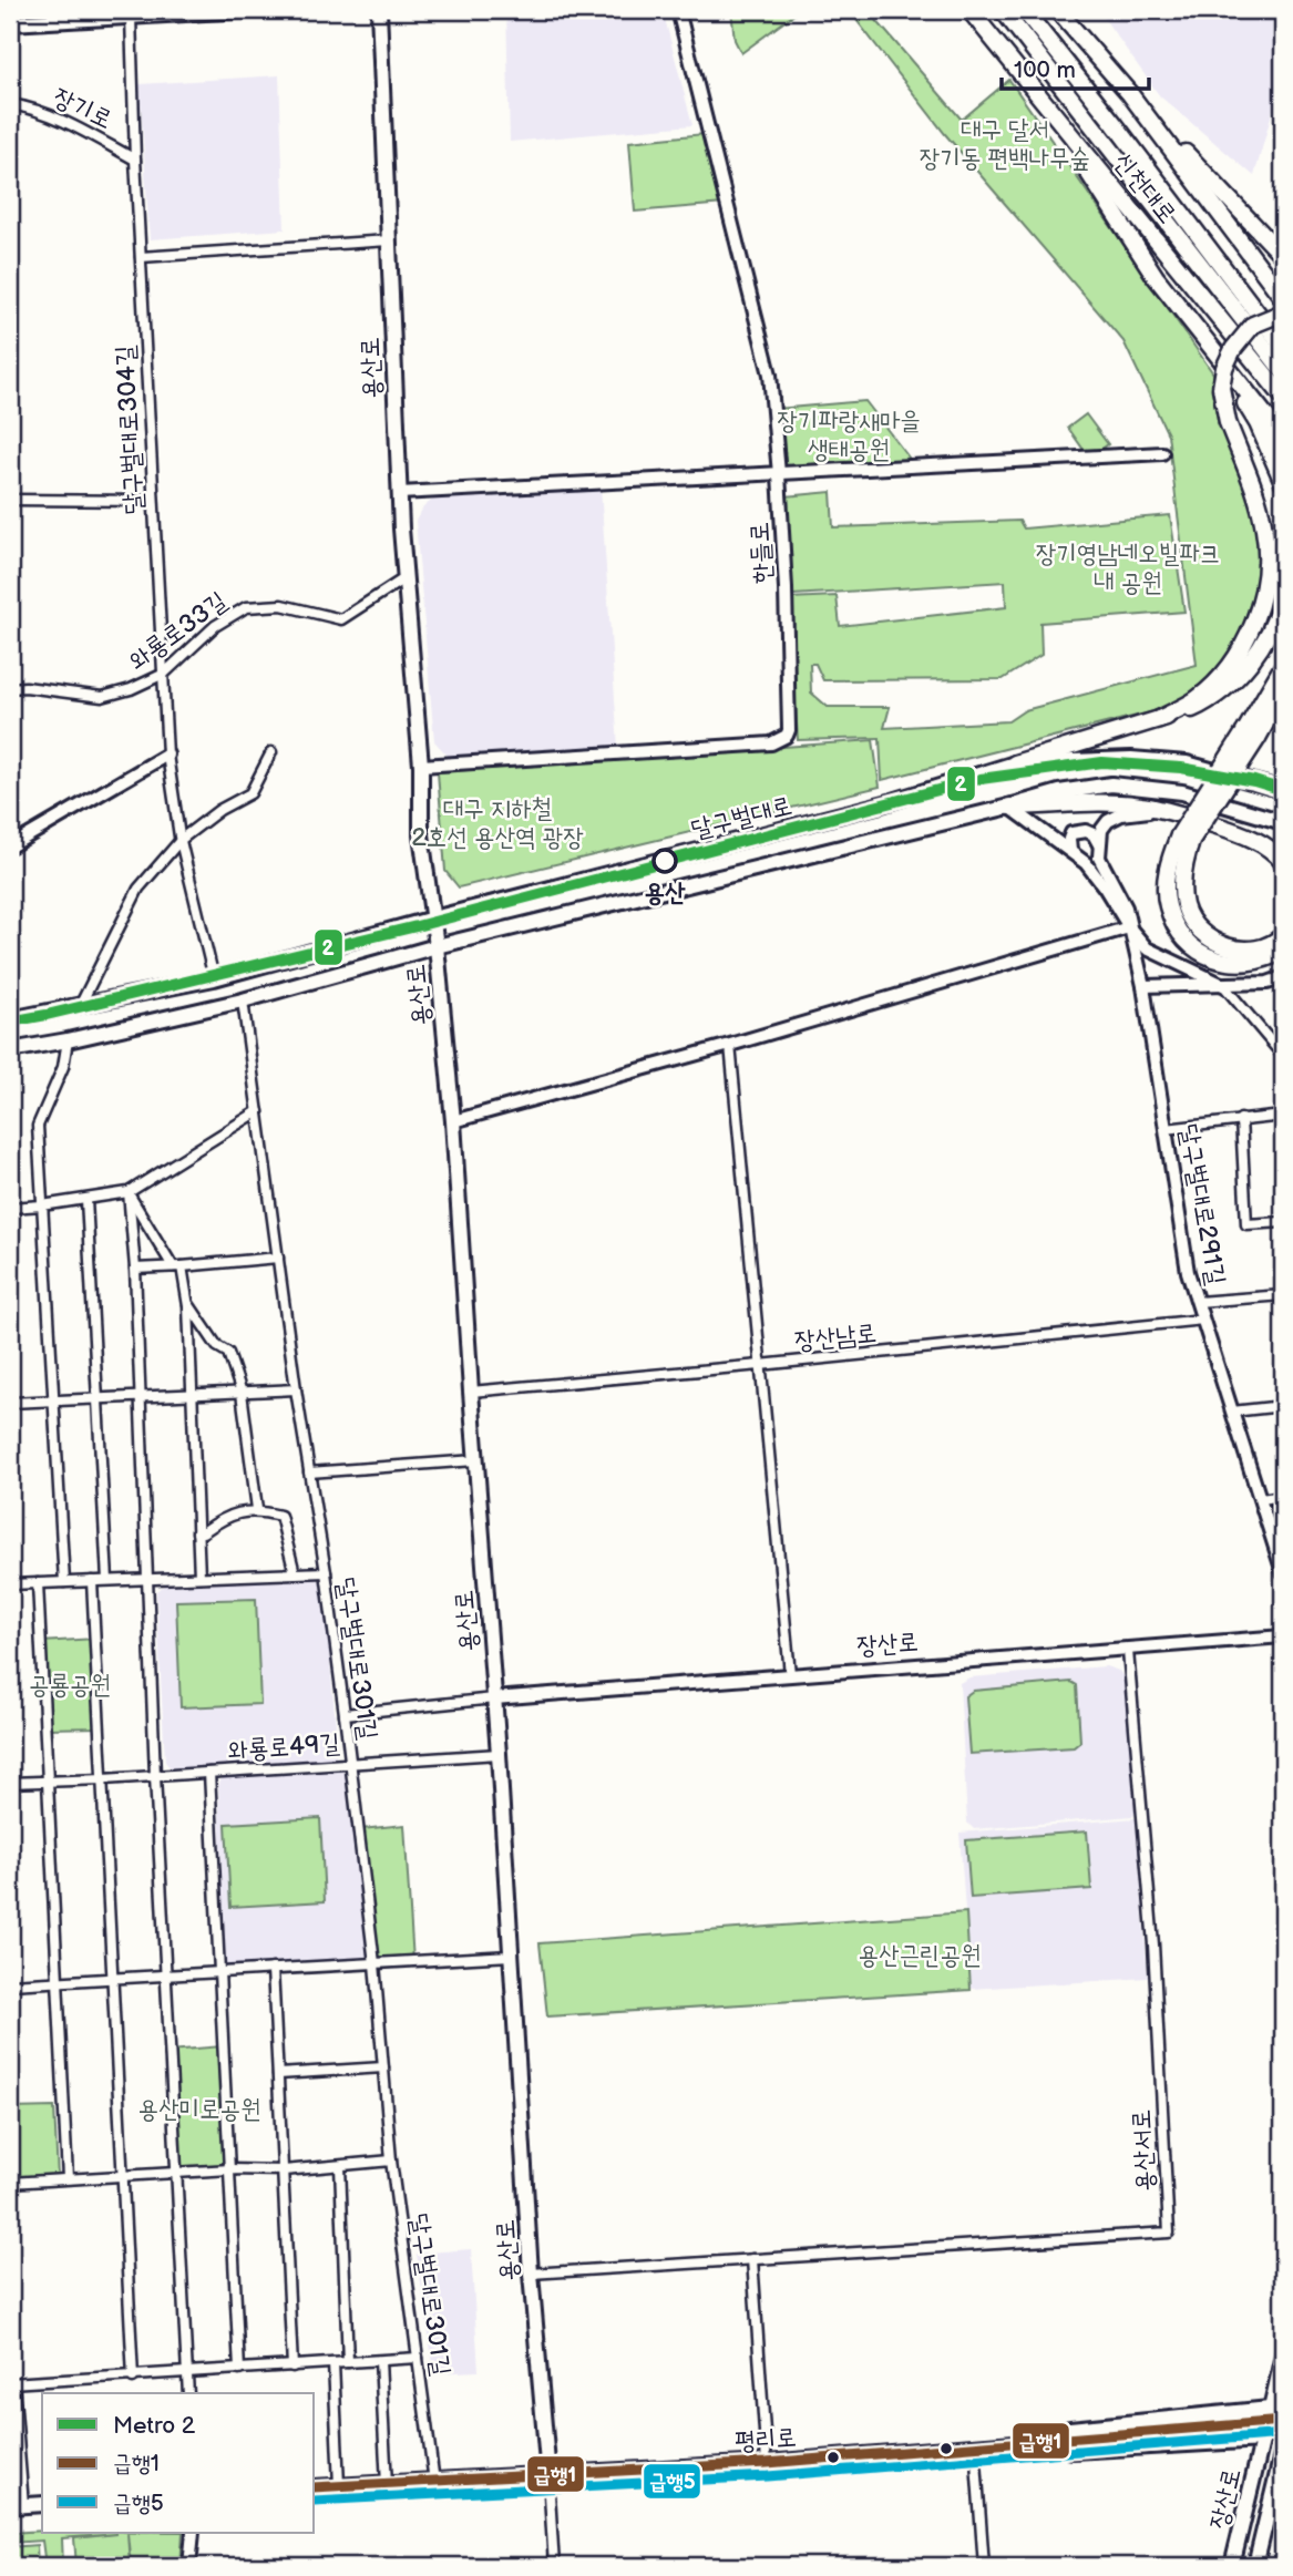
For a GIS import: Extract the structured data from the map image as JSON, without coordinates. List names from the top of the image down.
{
  "streets": {
    "highway": ["신천대로"],
    "main road": [
      "용산로",
      "달구벌대로",
      "장산로",
      "평리로"
    ],
    "street": [
      "장기로",
      "달구벌대로304길",
      "한들로",
      "와룡로33길",
      "달구벌대로291길",
      "장산남로",
      "달구벌대로301길",
      "와룡로49길",
      "용산서로"
    ]
  },
  "crossings": [
    ["장기로", "달구벌대로304길"],
    ["용산로", "한들로"],
    ["용산로", "와룡로33길"],
    ["용산로", "달구벌대로"],
    ["용산로", "장산남로"],
    ["용산로", "장산로"],
    ["용산로", "와룡로49길"],
    ["용산로", "용산서로"],
    ["용산로", "평리로"],
    ["달구벌대로304길", "와룡로33길"],
    ["달구벌대로", "달구벌대로301길"],
    ["달구벌대로291길", "장산남로"],
    ["장산로", "용산서로"],
    ["달구벌대로301길", "와룡로49길"],
    ["달구벌대로301길", "평리로"]
  ],
  "parks": [
    "대구 달서 장기동 편백나무숲",
    "장기파랑새마을 생태공원",
    "장기영남네오빌파크 내 공원",
    "대구 지하철 2호선 용산역 광장",
    "공룡공원",
    "용산근린공원",
    "용산미로공원"
  ],
  "places": ["용산"],
  "lines": ["metro line 2", "transit line 급행1", "transit line 급행5"],
  "legend": ["Metro 2", "급행1", "급행5"],
  "scale_bar": "100 m"
}
